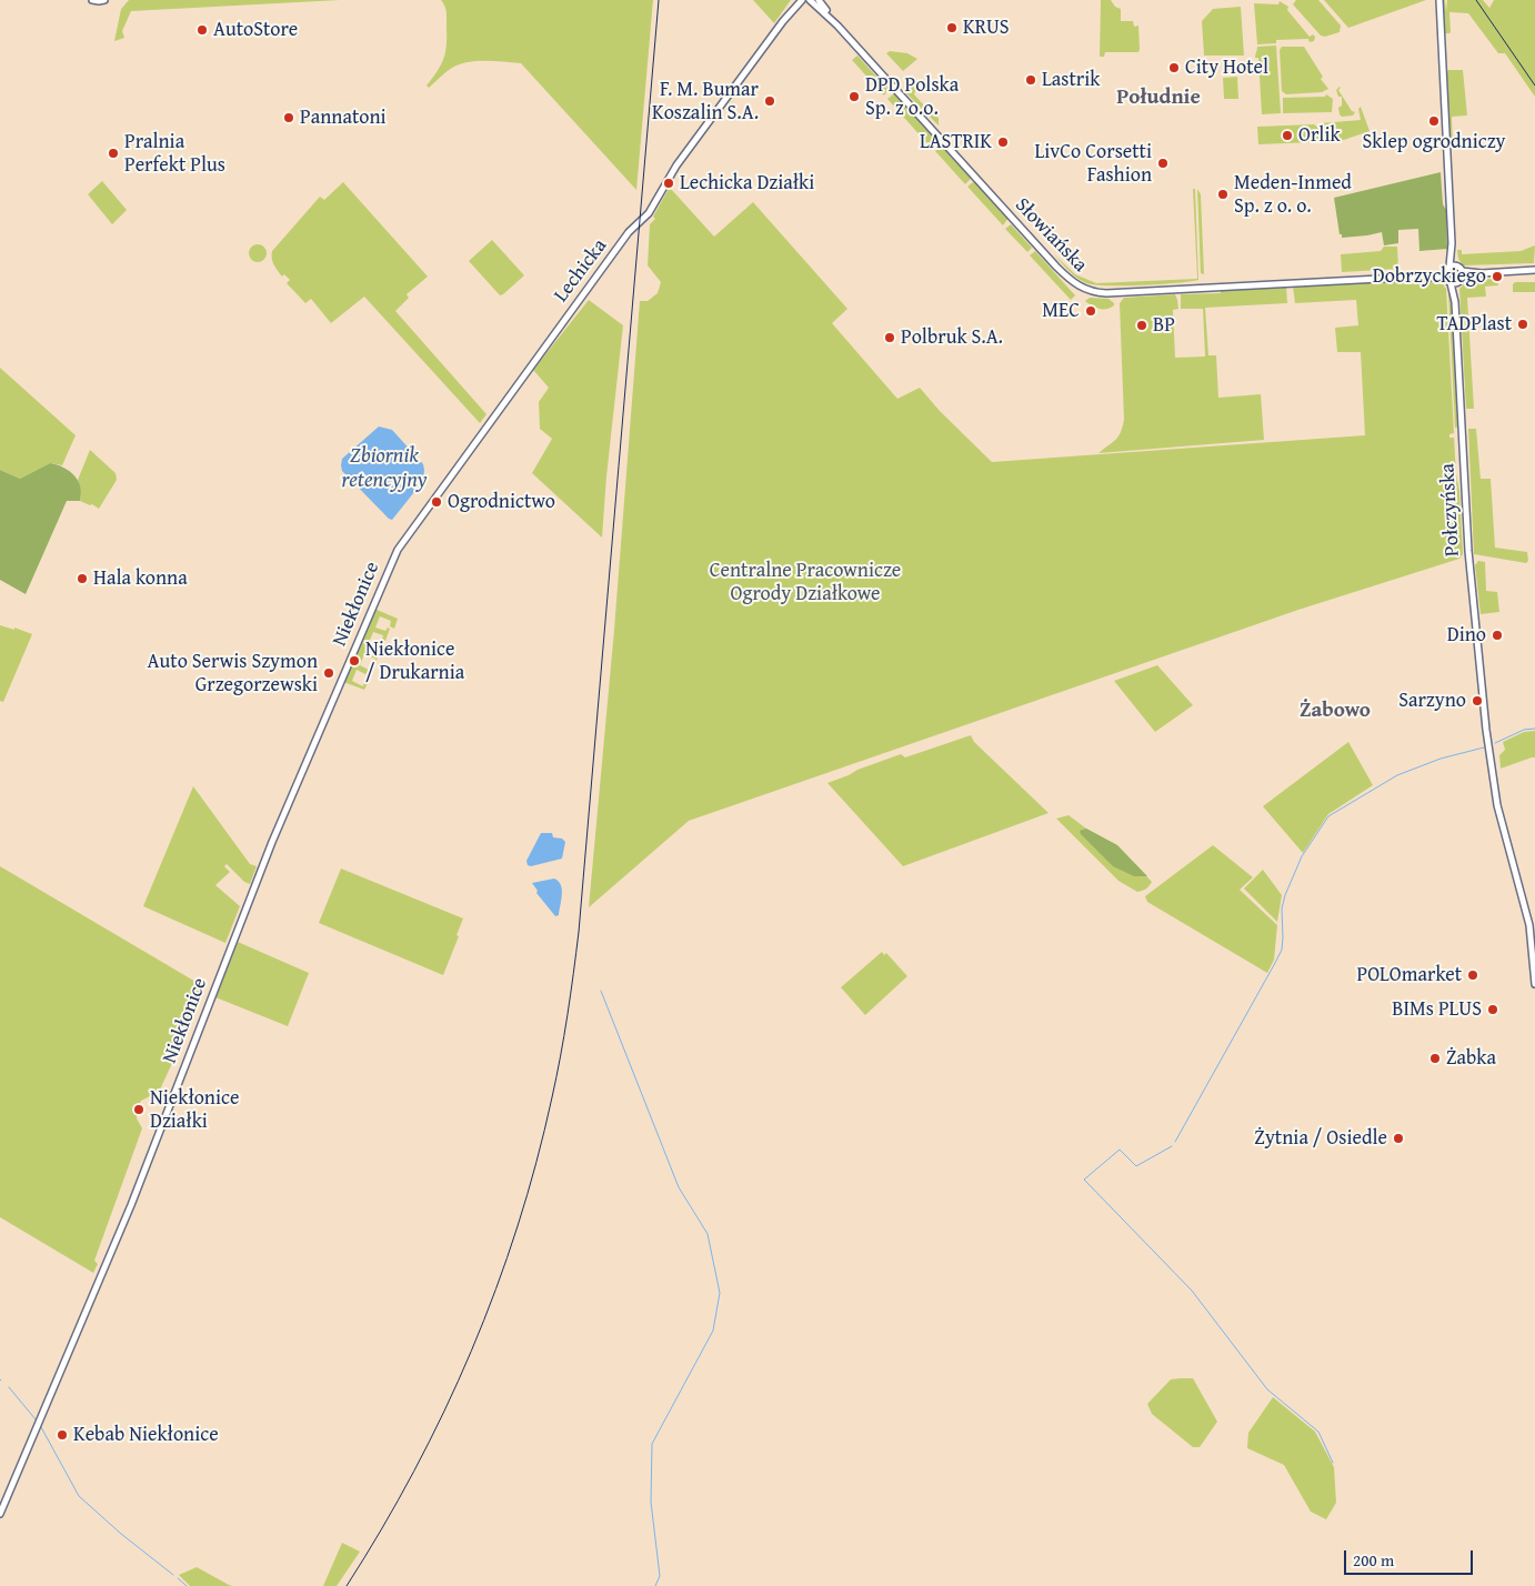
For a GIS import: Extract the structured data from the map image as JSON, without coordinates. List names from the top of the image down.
{
  "streets": {
    "street": [
      "Słowiańska",
      "Lechicka",
      "Połczyńska",
      "Niekłonice"
    ]
  },
  "crossings": [
    ["Słowiańska", "Połczyńska"],
    ["Lechicka", "Niekłonice"]
  ],
  "districts": ["Południe", "Żabowo"],
  "water": ["Zbiornik retencyjny"],
  "parks": ["Centralne Pracownicze Ogrody Działkowe"],
  "places": [
    "KRUS",
    "AutoStore",
    "City Hotel",
    "Lastrik",
    "DPD Polska Sp. z o.o.",
    "F. M. Bumar Koszalin S.A.",
    "Pannatoni",
    "Sklep ogrodniczy",
    "Orlik",
    "LASTRIK",
    "Pralnia Perfekt Plus",
    "LivCo Corsetti Fashion",
    "Lechicka Działki",
    "Meden-Inmed Sp. z o. o.",
    "Dobrzyckiego",
    "MEC",
    "TADPlast",
    "BP",
    "Polbruk S.A.",
    "Ogrodnictwo",
    "Hala konna",
    "Dino",
    "Niekłonice / Drukarnia",
    "Auto Serwis Szymon Grzegorzewski",
    "Sarzyno",
    "POLOmarket",
    "BIMs PLUS",
    "Żabka",
    "Niekłonice Działki",
    "Żytnia / Osiedle",
    "Kebab Niekłonice"
  ],
  "scale_bar": "200 m"
}
